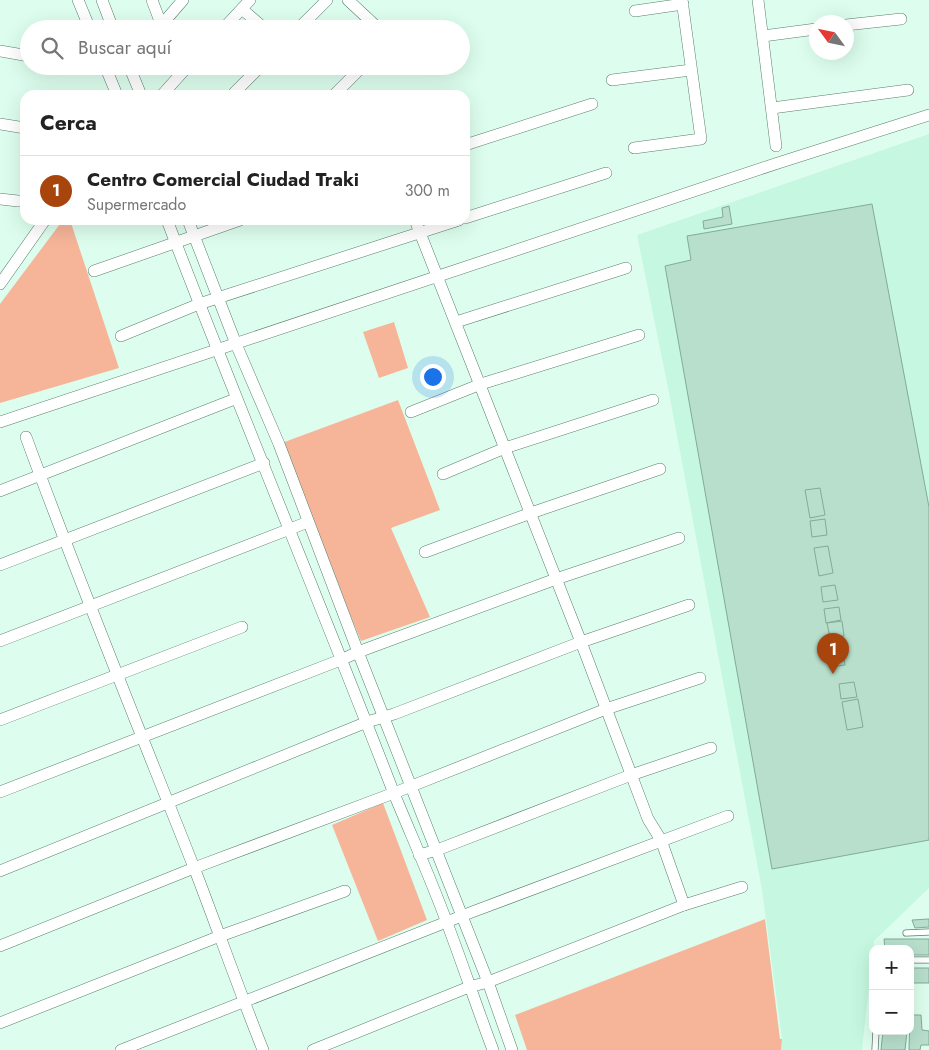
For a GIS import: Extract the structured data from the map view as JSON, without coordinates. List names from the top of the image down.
{
  "north": "top left",
  "page": {
    "search": "Buscar aquí",
    "heading": "Cerca",
    "list": [
      {
        "mark": "1",
        "name": "Centro Comercial Ciudad Traki",
        "note": "Supermercado",
        "value": "300 m"
      }
    ],
    "pins": "1",
    "map_buttons": ["+", "−"]
  }
}
